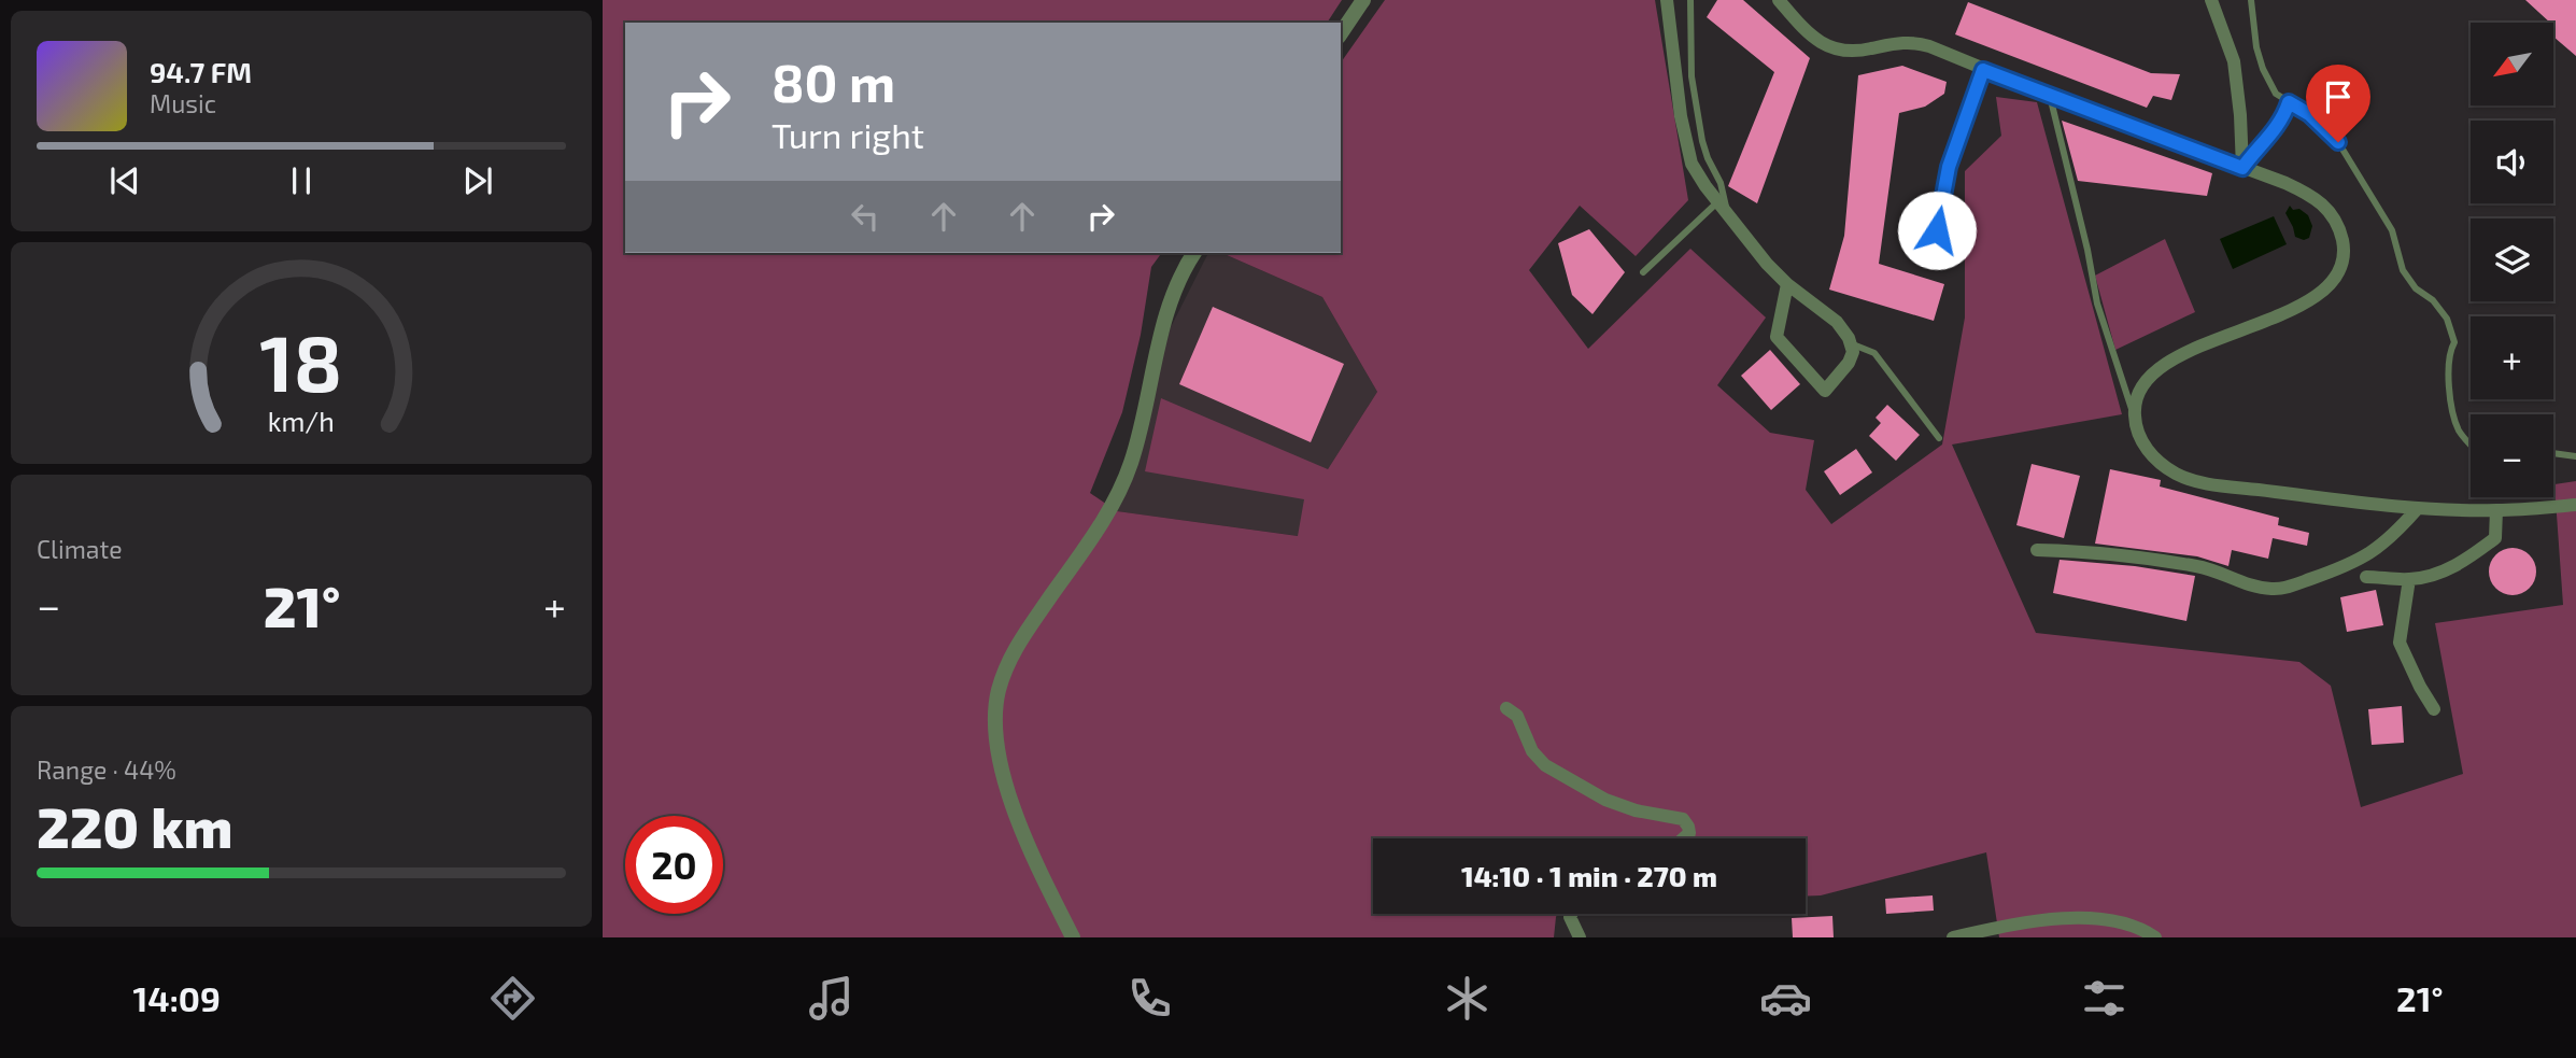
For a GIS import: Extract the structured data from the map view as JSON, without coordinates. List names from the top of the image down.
{
  "north": "bottom left",
  "page": {
    "map_buttons": ["+", "−"],
    "turn": ["80 m", "Turn right"],
    "song": ["94.7 FM", "Music"],
    "tile": [
      "Climate",
      ["Range · 44%", "220 km"]
    ],
    "heat": ["−", "21°", "+"],
    "limit": "20",
    "trip": "14:10 · 1 min · 270 m",
    "tabs": ["14:09", "21°"],
    "gauge": ["18", "km/h"]
  }
}
